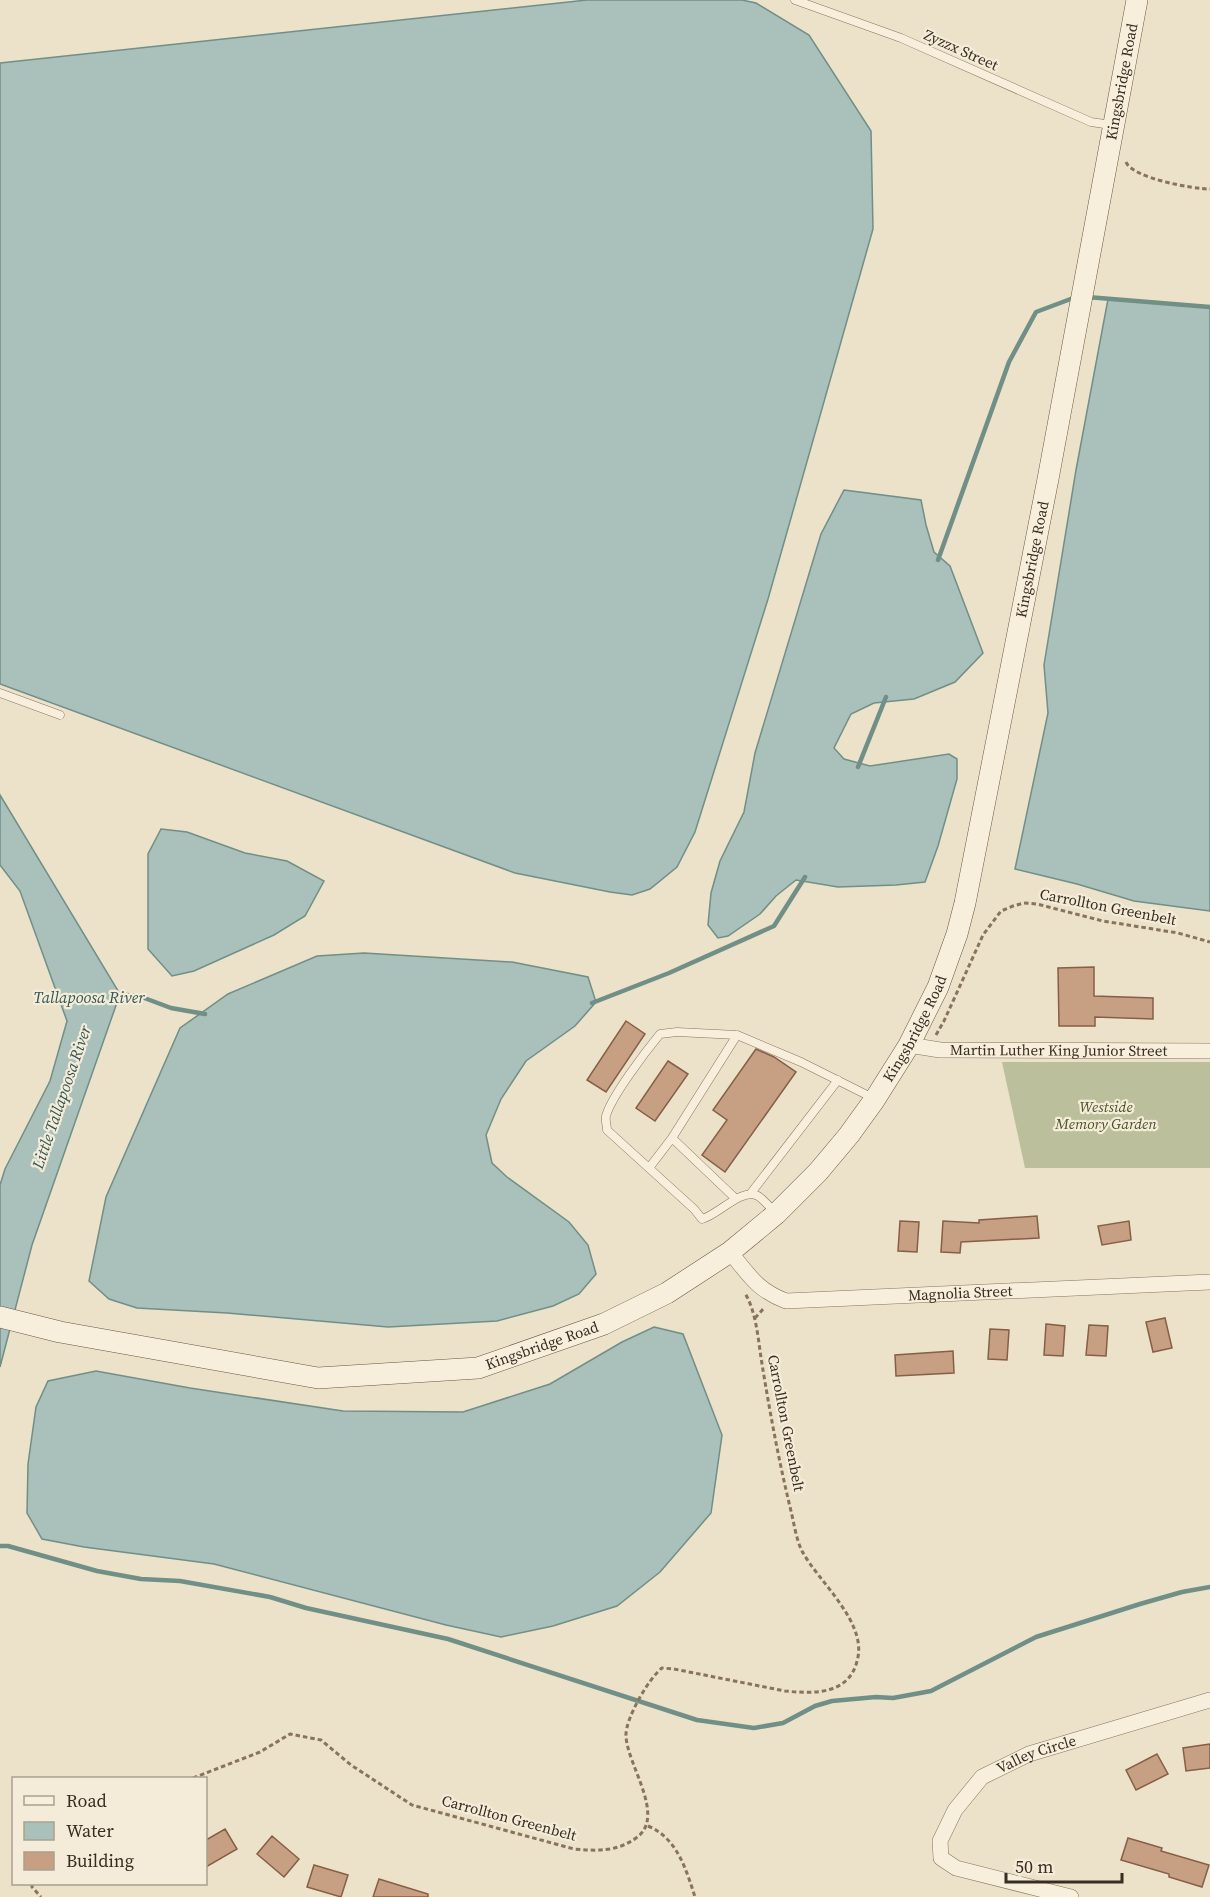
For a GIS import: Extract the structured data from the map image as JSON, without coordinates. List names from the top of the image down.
{
  "streets": {
    "street": [
      "Kingsbridge Road",
      "Martin Luther King Junior Street",
      "Magnolia Street",
      "Valley Circle"
    ],
    "lane": ["Zyzzx Street"],
    "path": ["Carrollton Greenbelt"]
  },
  "crossings": [
    ["Zyzzx Street", "Kingsbridge Road"],
    ["Kingsbridge Road", "Martin Luther King Junior Street"],
    ["Kingsbridge Road", "Magnolia Street"]
  ],
  "water": ["Tallapoosa River", "Little Tallapoosa River"],
  "parks": ["Westside Memory Garden"],
  "legend": ["Road", "Water", "Building"],
  "scale_bar": "50 m"
}
